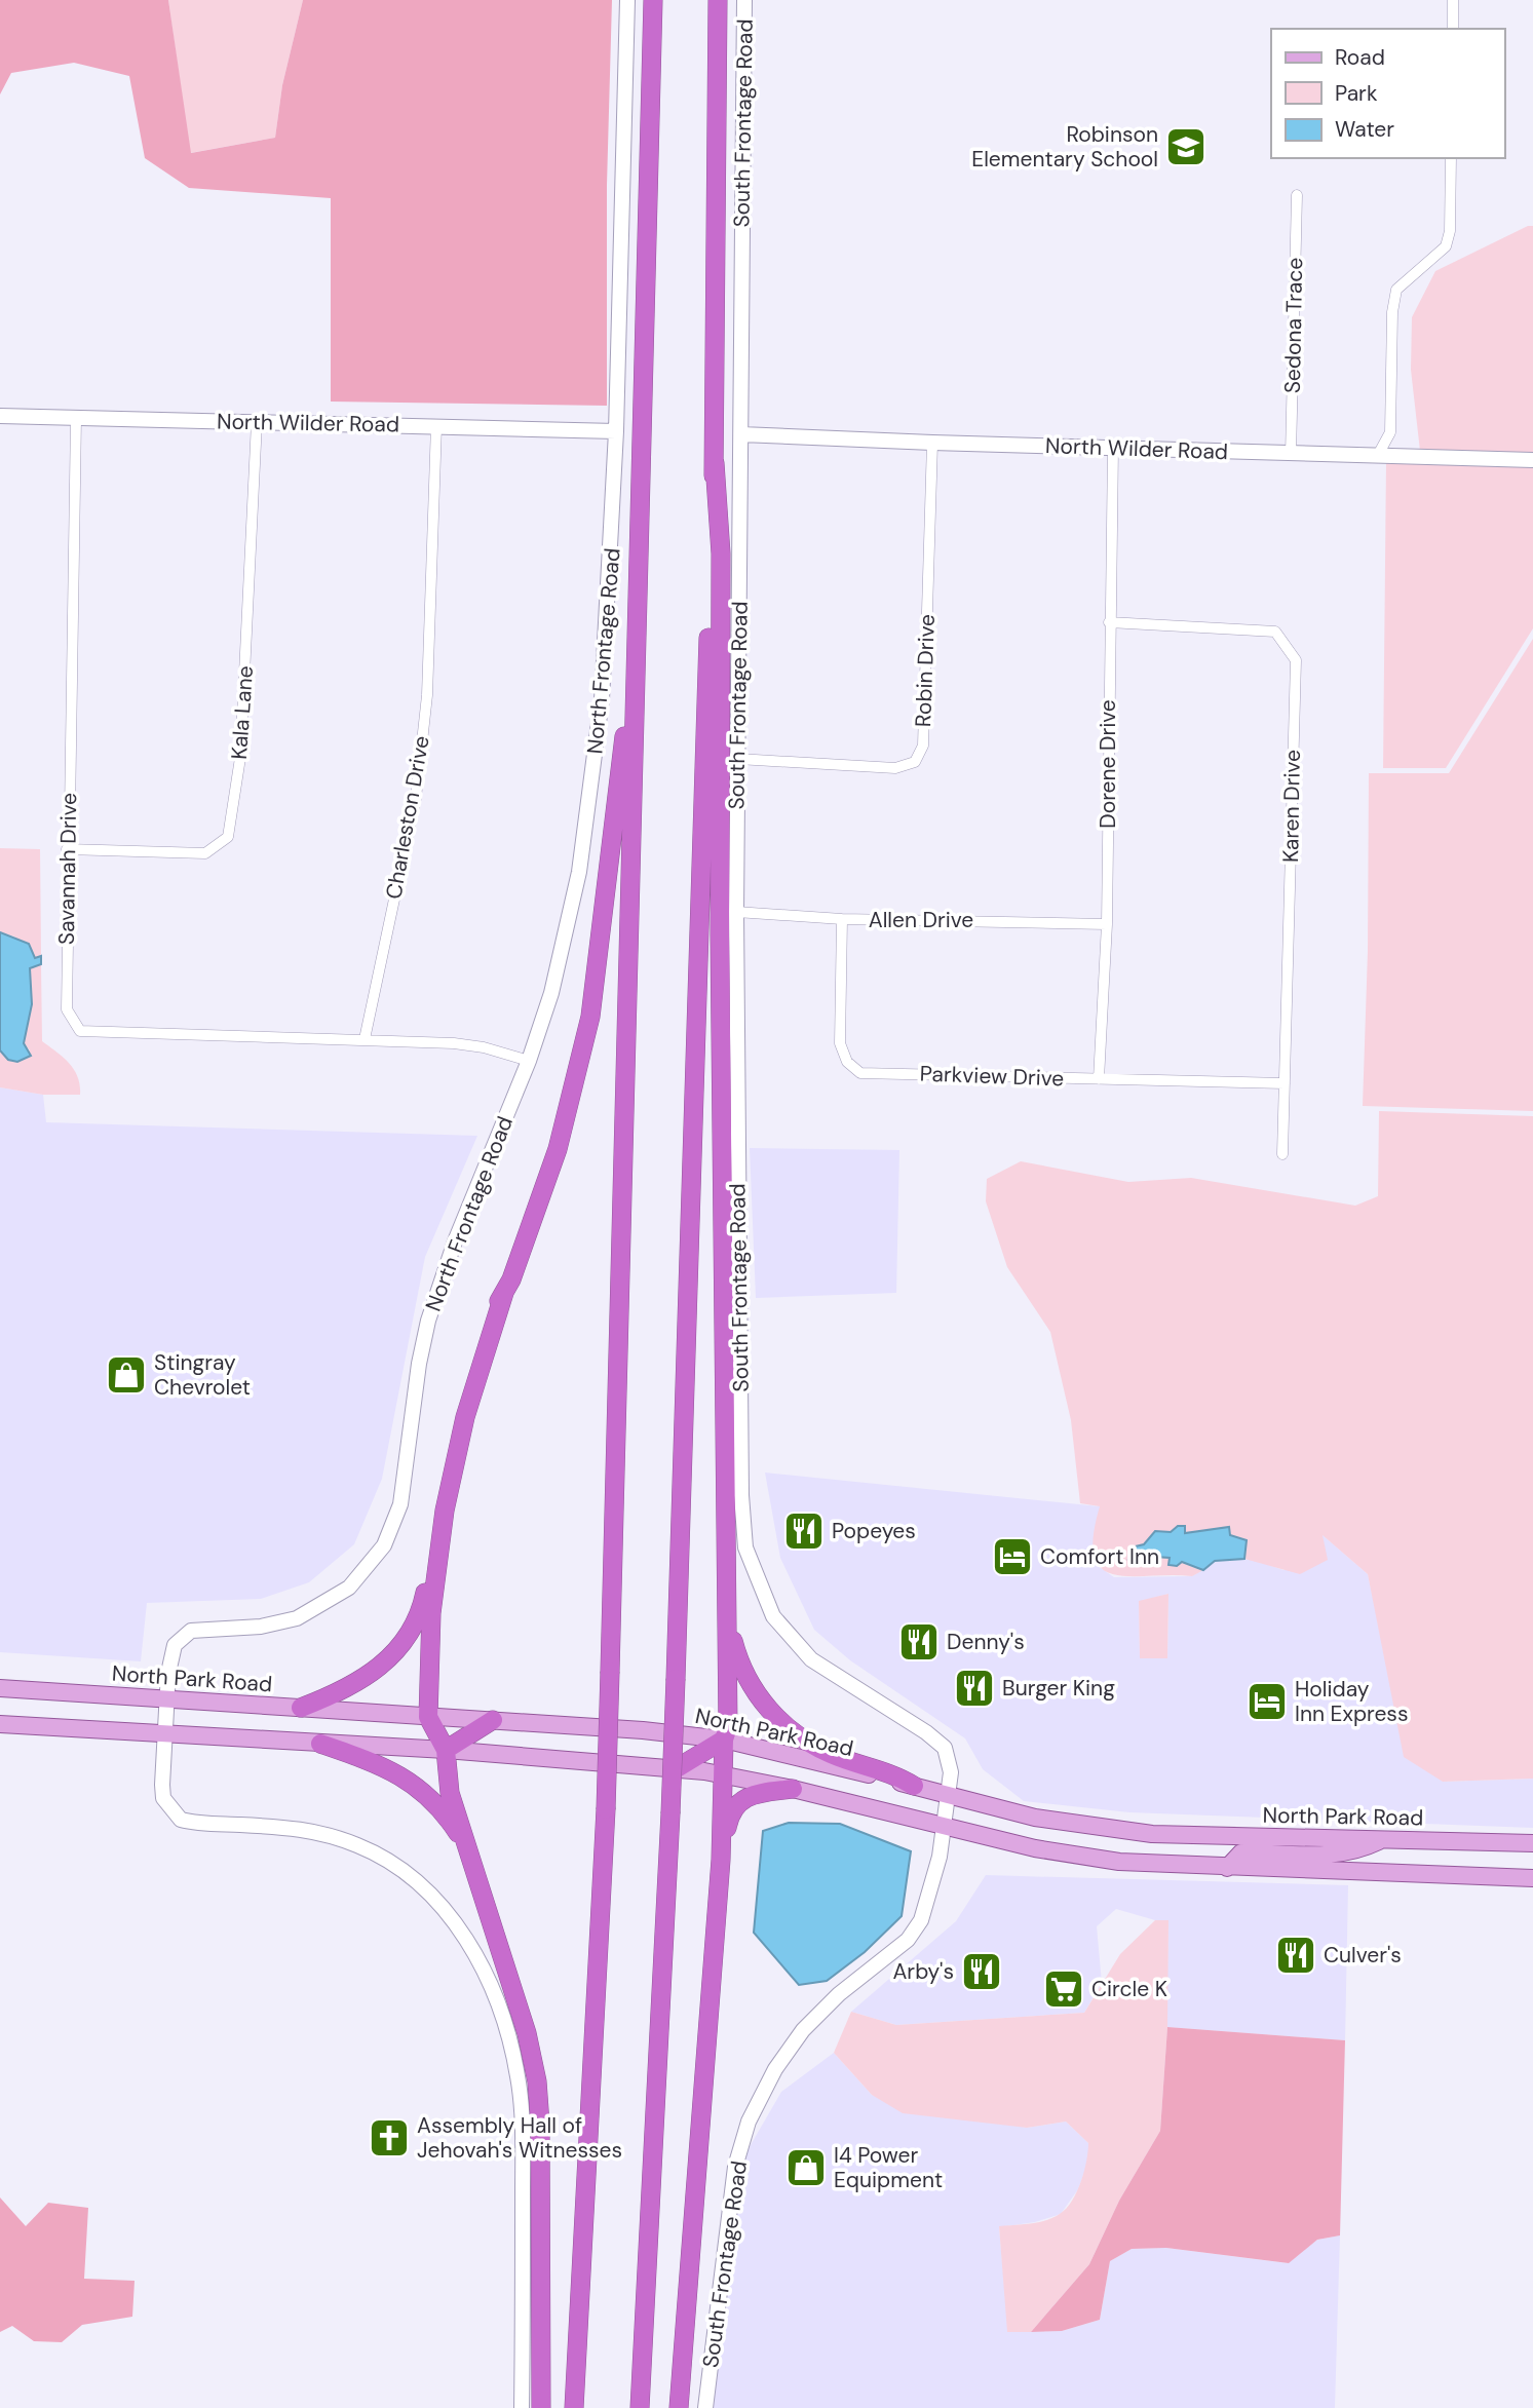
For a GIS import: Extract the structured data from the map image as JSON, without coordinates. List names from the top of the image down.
{
  "streets": {
    "main road": ["North Park Road"],
    "street": [
      "South Frontage Road",
      "Sedona Trace",
      "North Wilder Road",
      "North Frontage Road",
      "Robin Drive",
      "Kala Lane",
      "Dorene Drive",
      "Karen Drive",
      "Charleston Drive",
      "Savannah Drive",
      "Allen Drive",
      "Parkview Drive"
    ]
  },
  "crossings": [
    ["South Frontage Road", "North Wilder Road"],
    ["South Frontage Road", "Robin Drive"],
    ["South Frontage Road", "Allen Drive"],
    ["South Frontage Road", "North Park Road"],
    ["Sedona Trace", "North Wilder Road"],
    ["North Wilder Road", "North Frontage Road"],
    ["North Wilder Road", "Robin Drive"],
    ["North Wilder Road", "Kala Lane"],
    ["North Wilder Road", "Dorene Drive"],
    ["North Wilder Road", "Charleston Drive"],
    ["North Wilder Road", "Savannah Drive"],
    ["North Frontage Road", "North Park Road"],
    ["Kala Lane", "Savannah Drive"],
    ["Dorene Drive", "Karen Drive"],
    ["Dorene Drive", "Allen Drive"],
    ["Dorene Drive", "Parkview Drive"],
    ["Karen Drive", "Parkview Drive"],
    ["Charleston Drive", "Savannah Drive"],
    ["Allen Drive", "Parkview Drive"]
  ],
  "places": {
    "school or university": ["Robinson Elementary School"],
    "shop": ["Stingray Chevrolet", "I4 Power Equipment"],
    "restaurant": [
      "Popeyes",
      "Denny's",
      "Burger King",
      "Culver's",
      "Arby's"
    ],
    "hotel": ["Comfort Inn", "Holiday Inn Express"],
    "supermarket": ["Circle K"],
    "church": ["Assembly Hall of Jehovah's Witnesses"]
  },
  "legend": ["Road", "Park", "Water"]
}
